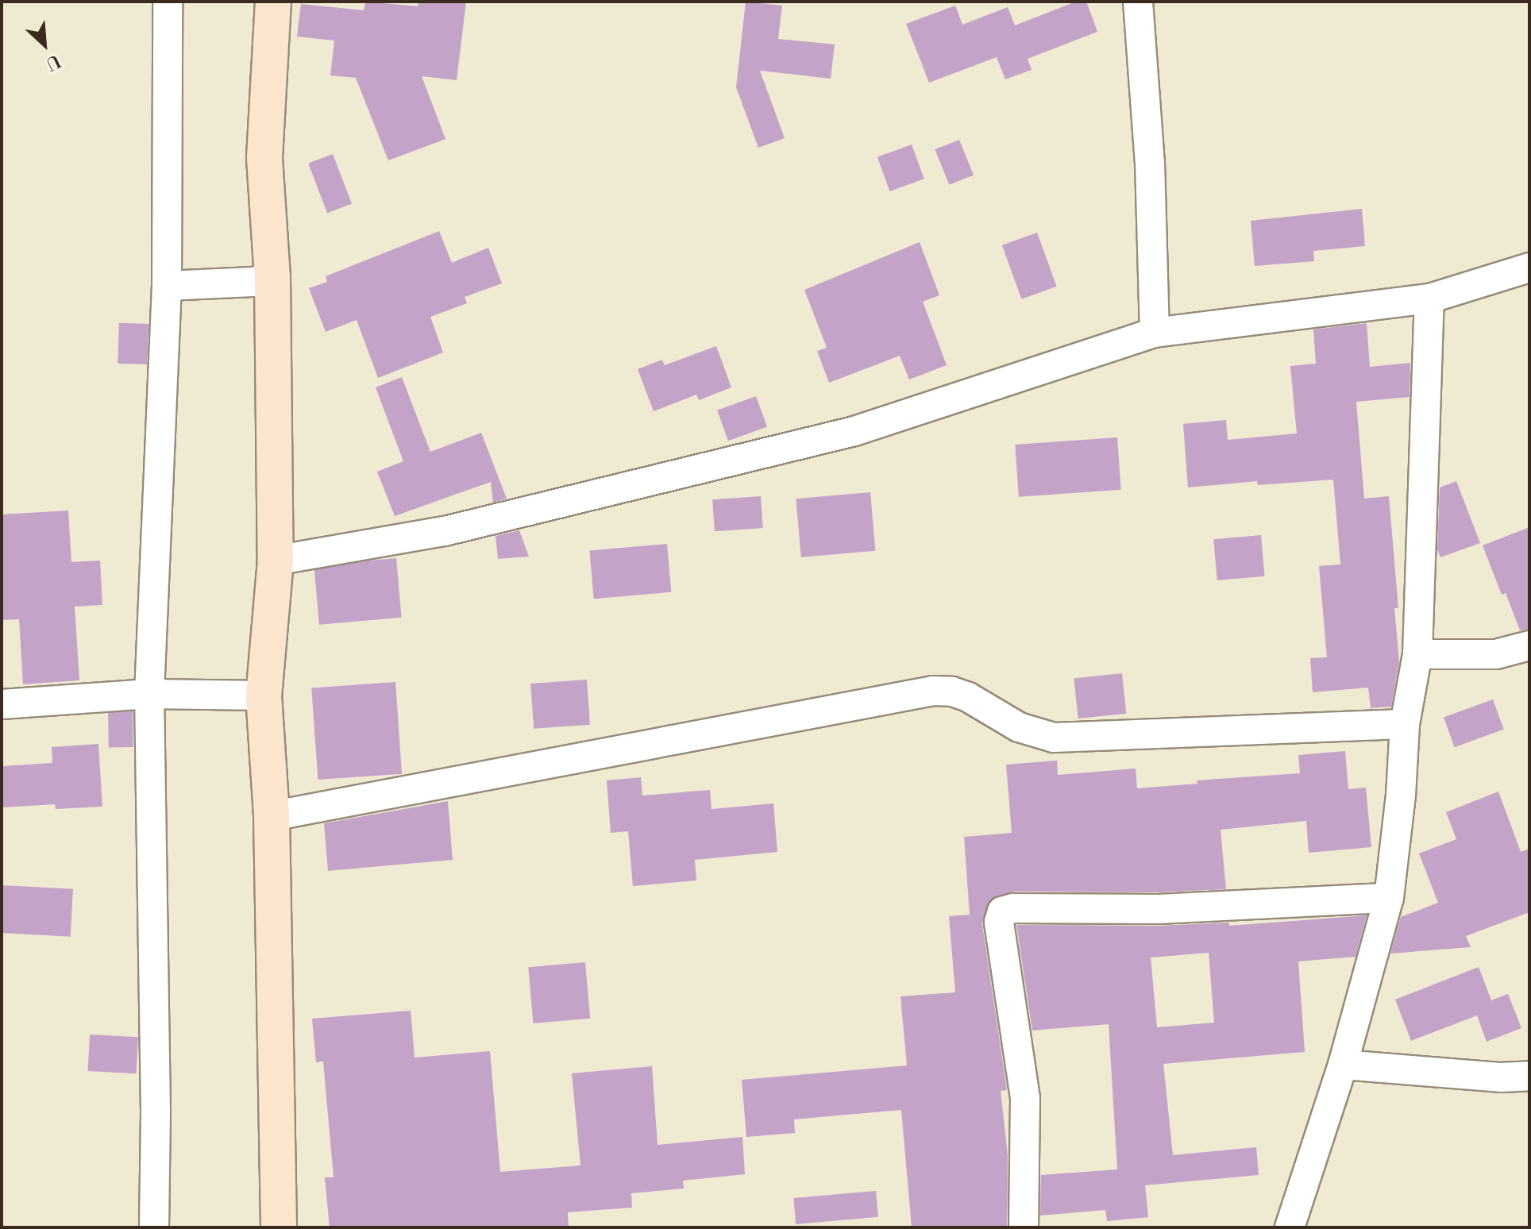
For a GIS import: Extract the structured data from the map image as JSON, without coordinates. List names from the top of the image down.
{
  "north": "bottom right"
}
